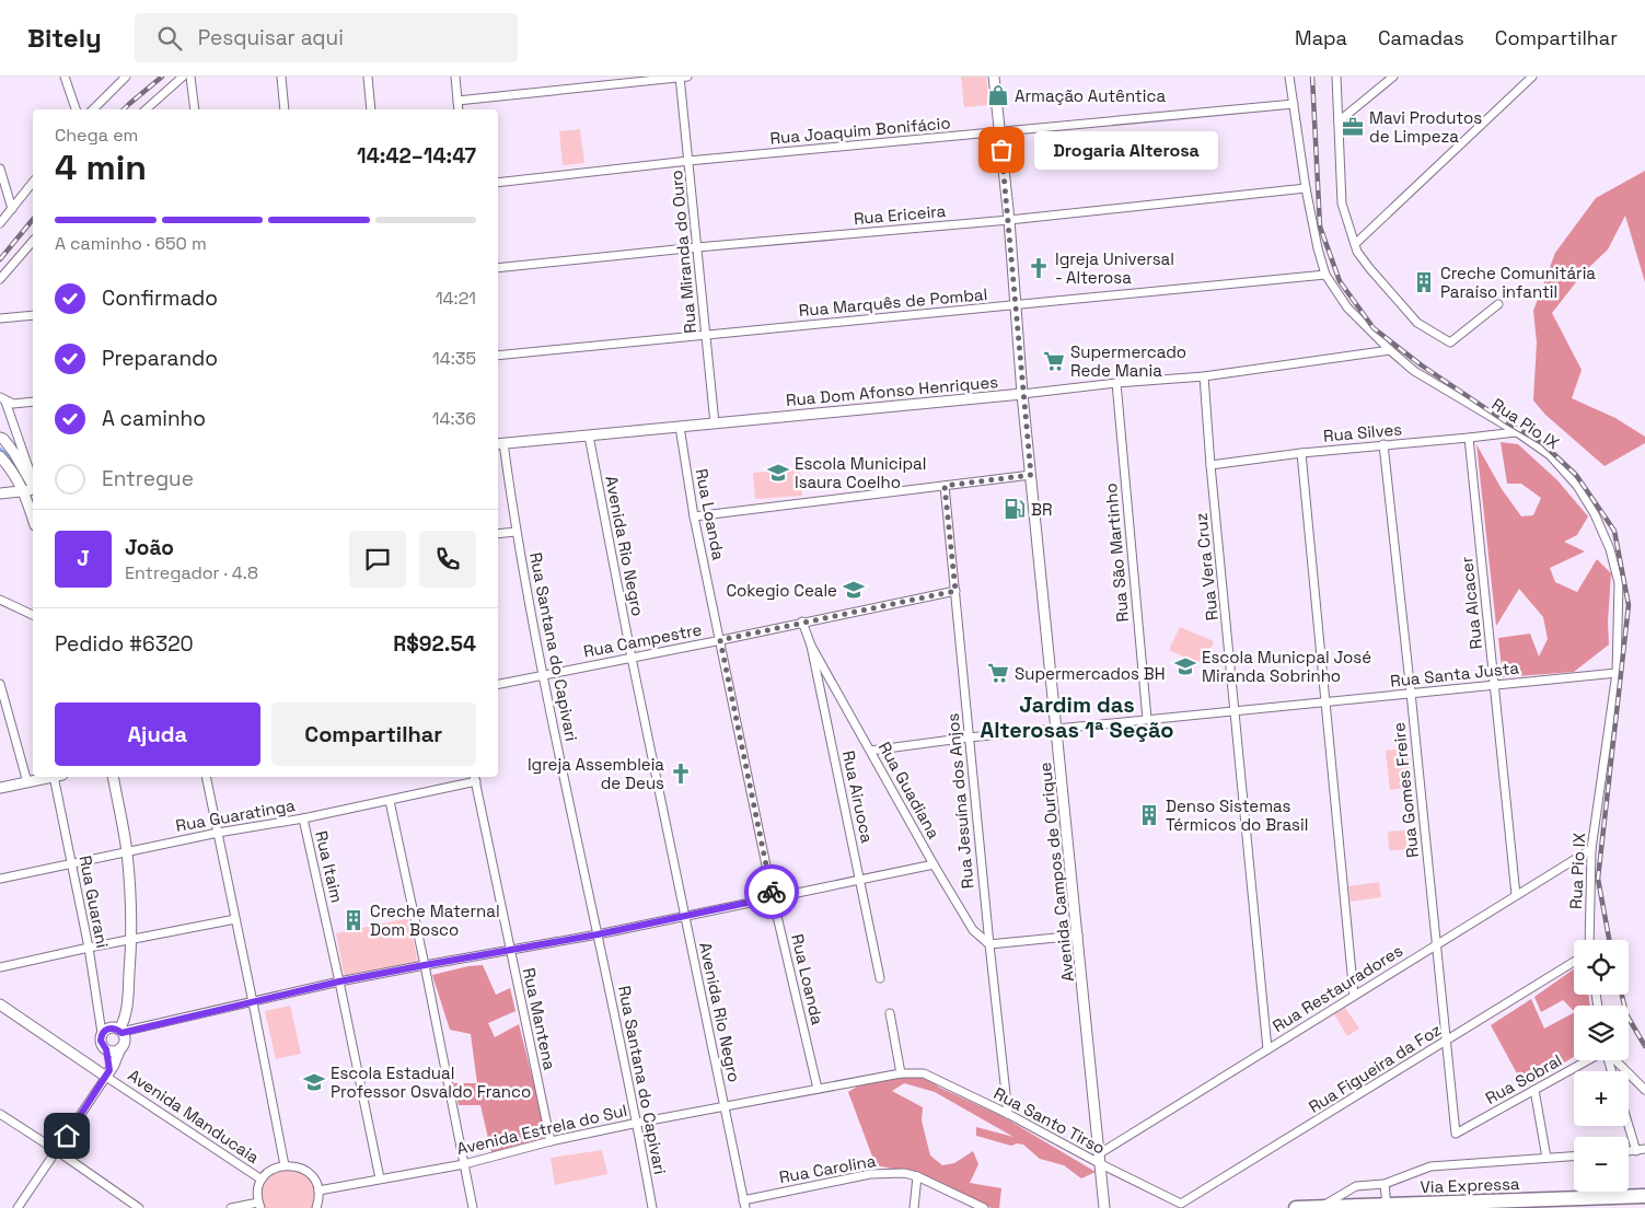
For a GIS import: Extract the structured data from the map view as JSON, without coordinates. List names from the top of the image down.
{
  "streets": {
    "highway": ["Via Expressa"],
    "street": [
      "Rua Joaquim Bonifácio",
      "Rua Ericeira",
      "Rua Miranda do Ouro",
      "Rua Marquês de Pombal",
      "Rua Dom Afonso Henriques",
      "Rua Pio IX",
      "Rua Silves",
      "Rua Loanda",
      "Avenida Rio Negro",
      "Rua São Martinho",
      "Rua Vera Cruz",
      "Rua Alcacer",
      "Rua Campestre",
      "Rua Santana do Capivari",
      "Rua Santa Justa",
      "Rua Guadiana",
      "Rua Gomes Freire",
      "Rua Airuoca",
      "Rua Jesuína dos Anjos",
      "Rua Guaratinga",
      "Rua Itaim",
      "Avenida Campos de Ourique",
      "Rua Guarani",
      "Rua Restauradores",
      "Rua Mantena",
      "Rua Figueira da Foz",
      "Rua Sobral",
      "Avenida Manducaia",
      "Rua Santo Tirso",
      "Avenida Estrela do Sul",
      "Rua Carolina"
    ]
  },
  "crossings": [
    ["Rua Joaquim Bonifácio", "Rua Miranda do Ouro"],
    ["Rua Joaquim Bonifácio", "Rua Pio IX"],
    ["Rua Joaquim Bonifácio", "Avenida Campos de Ourique"],
    ["Rua Ericeira", "Rua Miranda do Ouro"],
    ["Rua Ericeira", "Rua Pio IX"],
    ["Rua Ericeira", "Avenida Campos de Ourique"],
    ["Rua Miranda do Ouro", "Rua Marquês de Pombal"],
    ["Rua Miranda do Ouro", "Rua Dom Afonso Henriques"],
    ["Rua Marquês de Pombal", "Rua Pio IX"],
    ["Rua Marquês de Pombal", "Avenida Campos de Ourique"],
    ["Rua Dom Afonso Henriques", "Rua Pio IX"],
    ["Rua Dom Afonso Henriques", "Rua Loanda"],
    ["Rua Dom Afonso Henriques", "Avenida Rio Negro"],
    ["Rua Dom Afonso Henriques", "Rua São Martinho"],
    ["Rua Dom Afonso Henriques", "Rua Vera Cruz"],
    ["Rua Dom Afonso Henriques", "Rua Santana do Capivari"],
    ["Rua Dom Afonso Henriques", "Avenida Campos de Ourique"],
    ["Rua Pio IX", "Rua Silves"],
    ["Rua Pio IX", "Rua Santa Justa"],
    ["Rua Pio IX", "Rua Restauradores"],
    ["Rua Silves", "Rua Vera Cruz"],
    ["Rua Silves", "Rua Alcacer"],
    ["Rua Silves", "Rua Gomes Freire"],
    ["Rua Loanda", "Rua Campestre"],
    ["Rua Loanda", "Avenida Estrela do Sul"],
    ["Avenida Rio Negro", "Rua Campestre"],
    ["Avenida Rio Negro", "Avenida Estrela do Sul"],
    ["Avenida Rio Negro", "Rua Carolina"],
    ["Rua São Martinho", "Rua Santa Justa"],
    ["Rua Vera Cruz", "Rua Santa Justa"],
    ["Rua Vera Cruz", "Rua Restauradores"],
    ["Rua Alcacer", "Rua Santa Justa"],
    ["Rua Alcacer", "Rua Restauradores"],
    ["Rua Campestre", "Rua Santana do Capivari"],
    ["Rua Campestre", "Rua Airuoca"],
    ["Rua Campestre", "Rua Jesuína dos Anjos"],
    ["Rua Santana do Capivari", "Avenida Estrela do Sul"],
    ["Rua Santa Justa", "Rua Guadiana"],
    ["Rua Santa Justa", "Rua Gomes Freire"],
    ["Rua Santa Justa", "Rua Jesuína dos Anjos"],
    ["Rua Santa Justa", "Avenida Campos de Ourique"],
    ["Rua Guadiana", "Rua Airuoca"],
    ["Rua Guadiana", "Rua Jesuína dos Anjos"],
    ["Rua Gomes Freire", "Rua Restauradores"],
    ["Rua Gomes Freire", "Rua Figueira da Foz"],
    ["Rua Gomes Freire", "Rua Sobral"],
    ["Rua Jesuína dos Anjos", "Rua Santo Tirso"],
    ["Rua Guaratinga", "Rua Itaim"],
    ["Rua Guaratinga", "Rua Guarani"],
    ["Rua Guaratinga", "Rua Mantena"],
    ["Rua Itaim", "Avenida Estrela do Sul"],
    ["Avenida Campos de Ourique", "Rua Restauradores"],
    ["Avenida Campos de Ourique", "Rua Santo Tirso"],
    ["Rua Guarani", "Avenida Manducaia"],
    ["Rua Mantena", "Avenida Estrela do Sul"],
    ["Rua Figueira da Foz", "Rua Santo Tirso"],
    ["Rua Santo Tirso", "Avenida Estrela do Sul"]
  ],
  "districts": ["Jardim das Alterosas 1ª Seção"],
  "places": {
    "shop": ["Armação Autêntica"],
    "office": ["Mavi Produtos de Limpeza"],
    "other": ["Drogaria Alterosa"],
    "church": ["Igreja Universal - Alterosa", "Igreja Assembleia de Deus"],
    "building": ["Creche Comunitária Paraíso infantil", "Denso Sistemas Térmicos do Brasil", "Creche Maternal Dom Bosco"],
    "supermarket": ["Supermercado Rede Mania", "Supermercados BH"],
    "school or university": [
      "Escola Municipal Isaura Coelho",
      "Cokegio Ceale",
      "Escola Municpal José Miranda Sobrinho",
      "Escola Estadual Professor Osvaldo Franco"
    ],
    "fuel station": ["BR"]
  },
  "page": {
    "header": "Bitely",
    "search": "Pesquisar aqui",
    "nav": ["Mapa", "Camadas", "Compartilhar"],
    "heading": ["4 min", "Chega em", "14:42–14:47"],
    "panel": [
      "João",
      "Entregador · 4.8",
      "Pedido #6320",
      "R$92.54"
    ],
    "bubble": "Drogaria Alterosa",
    "bar": "A caminho · 650 m",
    "list": [
      ["Confirmado", "14:21"],
      ["Preparando", "14:35"],
      ["A caminho", "14:36"],
      "Entregue"
    ],
    "round": "J",
    "buttons": ["Ajuda", "Compartilhar"],
    "map_buttons": ["+", "−"]
  }
}
